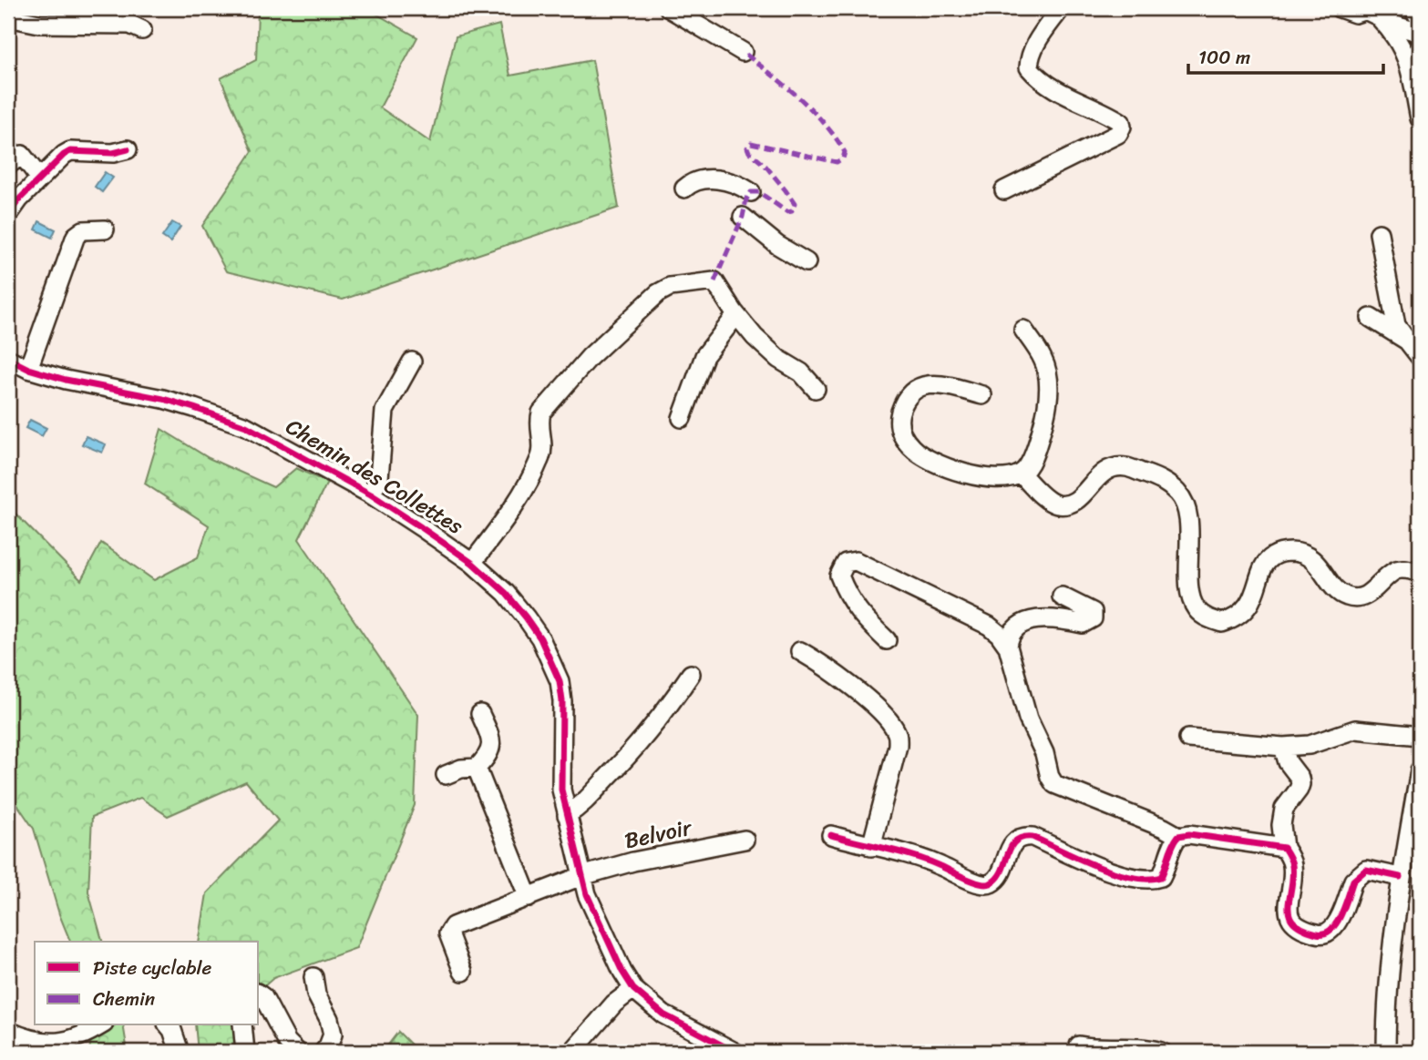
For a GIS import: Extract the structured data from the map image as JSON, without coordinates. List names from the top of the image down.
{
  "streets": {
    "street": ["Chemin des Collettes", "Belvoir"]
  },
  "crossings": [
    ["Chemin des Collettes", "Belvoir"]
  ],
  "legend": ["Piste cyclable", "Chemin"],
  "scale_bar": "100 m"
}
